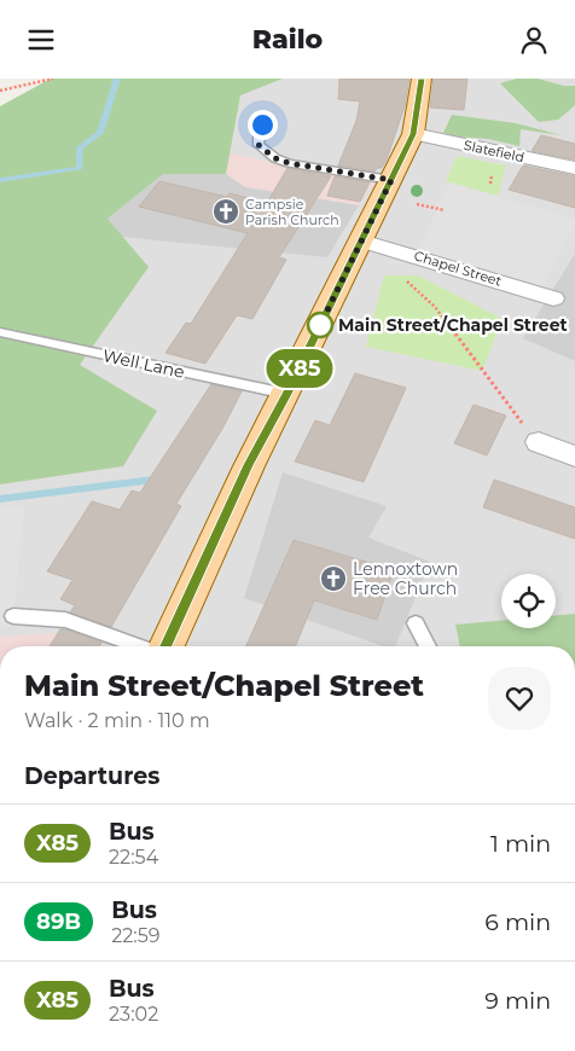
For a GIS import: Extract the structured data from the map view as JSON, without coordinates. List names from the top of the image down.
{
  "streets": {
    "street": ["Slatefield", "Chapel Street"],
    "lane": ["Well Lane"]
  },
  "places": {
    "church": ["Campsie Parish Church", "Lennoxtown Free Church"],
    "other": ["Main Street/Chapel Street"]
  },
  "lines": ["bus line X85"],
  "page": {
    "header": "Railo",
    "on_map": "X85",
    "heading": [
      ["Main Street/Chapel Street", "Walk · 2 min · 110 m"],
      "Departures"
    ],
    "list": [
      {
        "mark": "X85",
        "name": "Bus",
        "note": "22:54",
        "value": "1 min"
      },
      {
        "mark": "89B",
        "name": "Bus",
        "note": "22:59",
        "value": "6 min"
      },
      {
        "mark": "X85",
        "name": "Bus",
        "note": "23:02",
        "value": "9 min"
      }
    ]
  }
}
